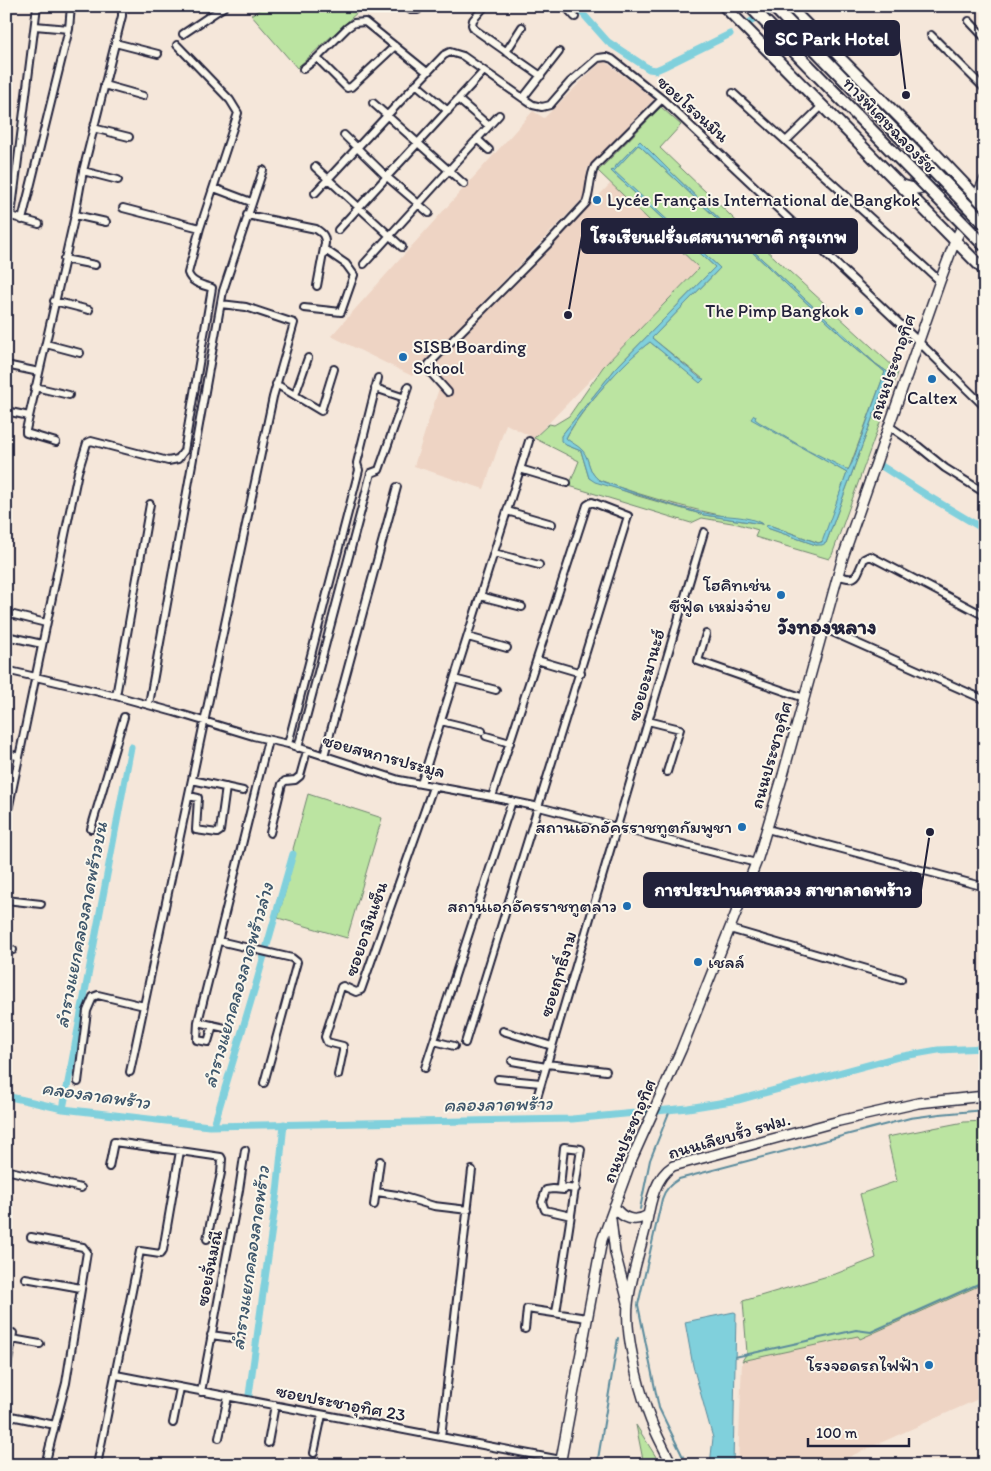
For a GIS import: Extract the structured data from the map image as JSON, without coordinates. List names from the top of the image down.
{
  "streets": {
    "highway": ["ทางพิเศษฉลองรัช"],
    "main road": ["ถนนประชาอุทิศ", "ถนนเลียบรั้ว รฟม."],
    "street": [
      "ซอยโรจนมิน",
      "ซอยอะมานะฮ์",
      "ซอยสหการประมูล",
      "ซอยอามินเซ็น",
      "ซอยฤทธิ์งาม",
      "ซอยจั่นมณี",
      "ซอยประชาอุทิศ 23"
    ]
  },
  "crossings": [
    ["ซอยโรจนมิน", "ถนนประชาอุทิศ"],
    ["ถนนประชาอุทิศ", "ซอยสหการประมูล"],
    ["ถนนประชาอุทิศ", "ซอยประชาอุทิศ 23"],
    ["ซอยอะมานะฮ์", "ซอยสหการประมูล"],
    ["ซอยอะมานะฮ์", "ซอยฤทธิ์งาม"],
    ["ซอยสหการประมูล", "ซอยอามินเซ็น"],
    ["ซอยสหการประมูล", "ซอยฤทธิ์งาม"],
    ["ซอยจั่นมณี", "ซอยประชาอุทิศ 23"]
  ],
  "districts": ["วังทองหลาง"],
  "water": [
    "ลำรางแยกคลองลาดพร้าวบน",
    "ลำรางแยกคลองลาดพร้าวล่าง",
    "คลองลาดพร้าว",
    "ลำรางแยกคลองลาดพร้าว"
  ],
  "places": [
    "SC Park Hotel",
    "Lycée Français International de Bangkok",
    "The Pimp Bangkok",
    "โรงเรียนฝรั่งเศสนานาชาติ กรุงเทพ",
    "SISB Boarding School",
    "Caltex",
    "โฮคิทเช่น ซีฟู้ด เหม่งจ๋าย",
    "สถานเอกอัครราชทูตกัมพูชา",
    "การประปานครหลวง สาขาลาดพร้าว",
    "สถานเอกอัครราชทูตลาว",
    "เชลล์",
    "โรงจอดรถไฟฟ้า"
  ],
  "scale_bar": "100 m"
}
